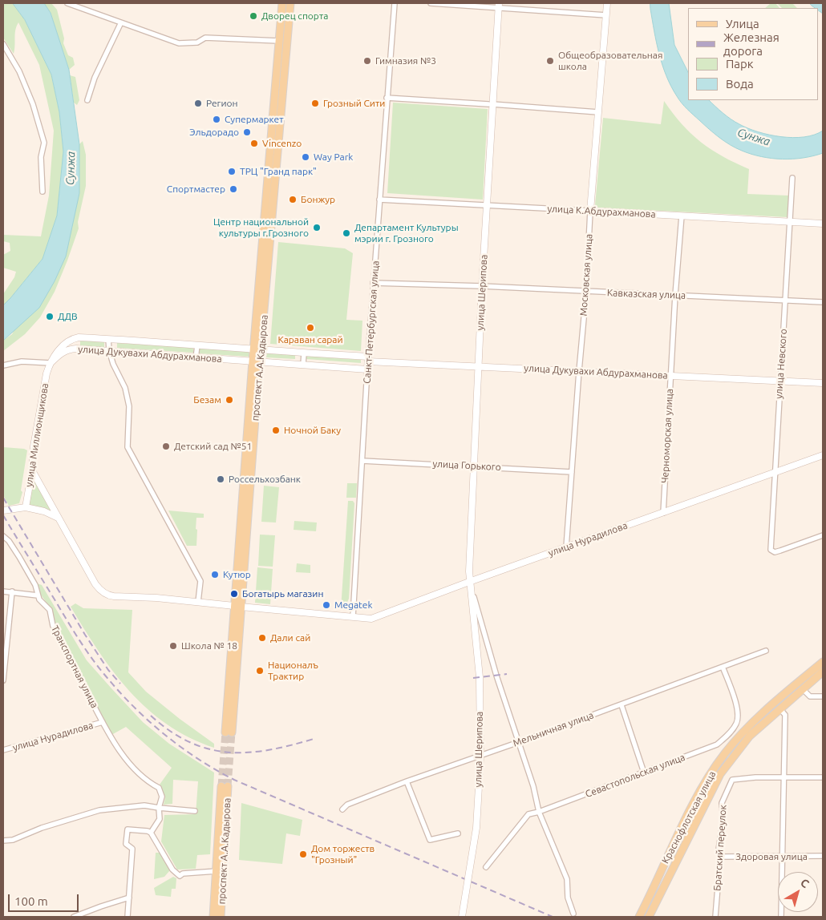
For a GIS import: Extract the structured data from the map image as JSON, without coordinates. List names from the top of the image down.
{
  "streets": {
    "main road": ["проспект А.А.Кадырова", "Краснофлотская улица"],
    "street": [
      "улица К.Абдурахманова",
      "Московская улица",
      "улица Шерипова",
      "Кавказская улица",
      "Санкт-Петербургская улица",
      "улица Дукувахи Абдурахманова",
      "улица Невского",
      "улица Миллионщикова",
      "Черноморская улица",
      "улица Горького",
      "улица Нурадилова",
      "Транспортная улица",
      "Мельничная улица",
      "Севастопольская улица",
      "Братский переулок",
      "Здоровая улица"
    ]
  },
  "crossings": [
    ["улица К.Абдурахманова", "Московская улица"],
    ["улица К.Абдурахманова", "улица Шерипова"],
    ["улица К.Абдурахманова", "Санкт-Петербургская улица"],
    ["улица К.Абдурахманова", "улица Невского"],
    ["улица К.Абдурахманова", "Черноморская улица"],
    ["Московская улица", "Кавказская улица"],
    ["Московская улица", "улица Дукувахи Абдурахманова"],
    ["Московская улица", "улица Горького"],
    ["Московская улица", "улица Нурадилова"],
    ["улица Шерипова", "Кавказская улица"],
    ["улица Шерипова", "улица Дукувахи Абдурахманова"],
    ["улица Шерипова", "улица Горького"],
    ["улица Шерипова", "улица Нурадилова"],
    ["улица Шерипова", "Мельничная улица"],
    ["улица Шерипова", "Севастопольская улица"],
    ["Кавказская улица", "Санкт-Петербургская улица"],
    ["Кавказская улица", "улица Невского"],
    ["Кавказская улица", "Черноморская улица"],
    ["Санкт-Петербургская улица", "улица Дукувахи Абдурахманова"],
    ["Санкт-Петербургская улица", "улица Горького"],
    ["Санкт-Петербургская улица", "улица Нурадилова"],
    ["улица Дукувахи Абдурахманова", "улица Невского"],
    ["улица Дукувахи Абдурахманова", "проспект А.А.Кадырова"],
    ["улица Дукувахи Абдурахманова", "улица Миллионщикова"],
    ["улица Дукувахи Абдурахманова", "Черноморская улица"],
    ["улица Невского", "улица Нурадилова"],
    ["проспект А.А.Кадырова", "улица Нурадилова"],
    ["улица Миллионщикова", "улица Нурадилова"],
    ["Черноморская улица", "улица Нурадилова"],
    ["улица Нурадилова", "Транспортная улица"],
    ["Мельничная улица", "Севастопольская улица"],
    ["Братский переулок", "Здоровая улица"]
  ],
  "water": ["Сунжа"],
  "places": [
    "Дворец спорта",
    "Гимназия №3",
    "Общеобразовательная школа",
    "Регион",
    "Грозный Сити",
    "Супермаркет",
    "Эльдорадо",
    "Vincenzo",
    "Way Park",
    "ТРЦ \"Гранд парк\"",
    "Спортмастер",
    "Бонжур",
    "Центр национальной культуры г.Грозного",
    "Департамент Культуры мэрии г. Грозного",
    "ДДВ",
    "Караван сарай",
    "Безам",
    "Ночной Баку",
    "Детский сад №51",
    "Россельхозбанк",
    "Кутюр",
    "Богатырь магазин",
    "Megatek",
    "Дали сай",
    "Школа № 18",
    "Националъ Трактир",
    "Дом торжеств \"Грозный\""
  ],
  "legend": [
    "Улица",
    "Железная дорога",
    "Парк",
    "Вода"
  ],
  "scale_bar": "100 m",
  "north": "top right"
}
